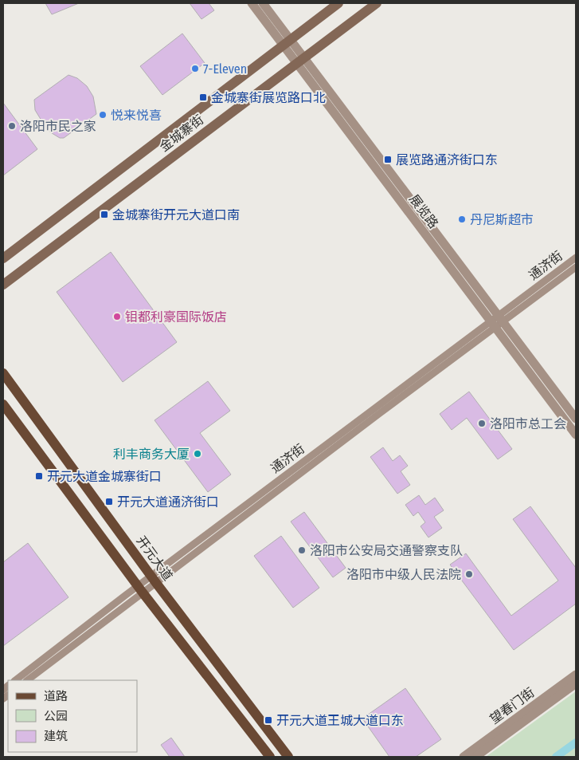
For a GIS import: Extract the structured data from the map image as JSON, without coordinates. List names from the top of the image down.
{
  "streets": {
    "main road": ["金城寨街", "开元大道"],
    "street": ["展览路", "通济街", "望春门街"]
  },
  "crossings": [
    ["金城寨街", "展览路"],
    ["展览路", "通济街"],
    ["通济街", "开元大道"]
  ],
  "places": {
    "other": [
      "7-Eleven",
      "悦来悦喜",
      "洛阳市民之家",
      "丹尼斯超市",
      "钼都利豪国际饭店",
      "洛阳市总工会",
      "利丰商务大厦",
      "洛阳市公安局交通警察支队",
      "洛阳市中级人民法院"
    ],
    "transit": [
      "金城寨街展览路口北",
      "展览路通济街口东",
      "金城寨街开元大道口南",
      "开元大道金城寨街口",
      "开元大道通济街口",
      "开元大道王城大道口东"
    ]
  },
  "legend": ["道路", "公园", "建筑"]
}
